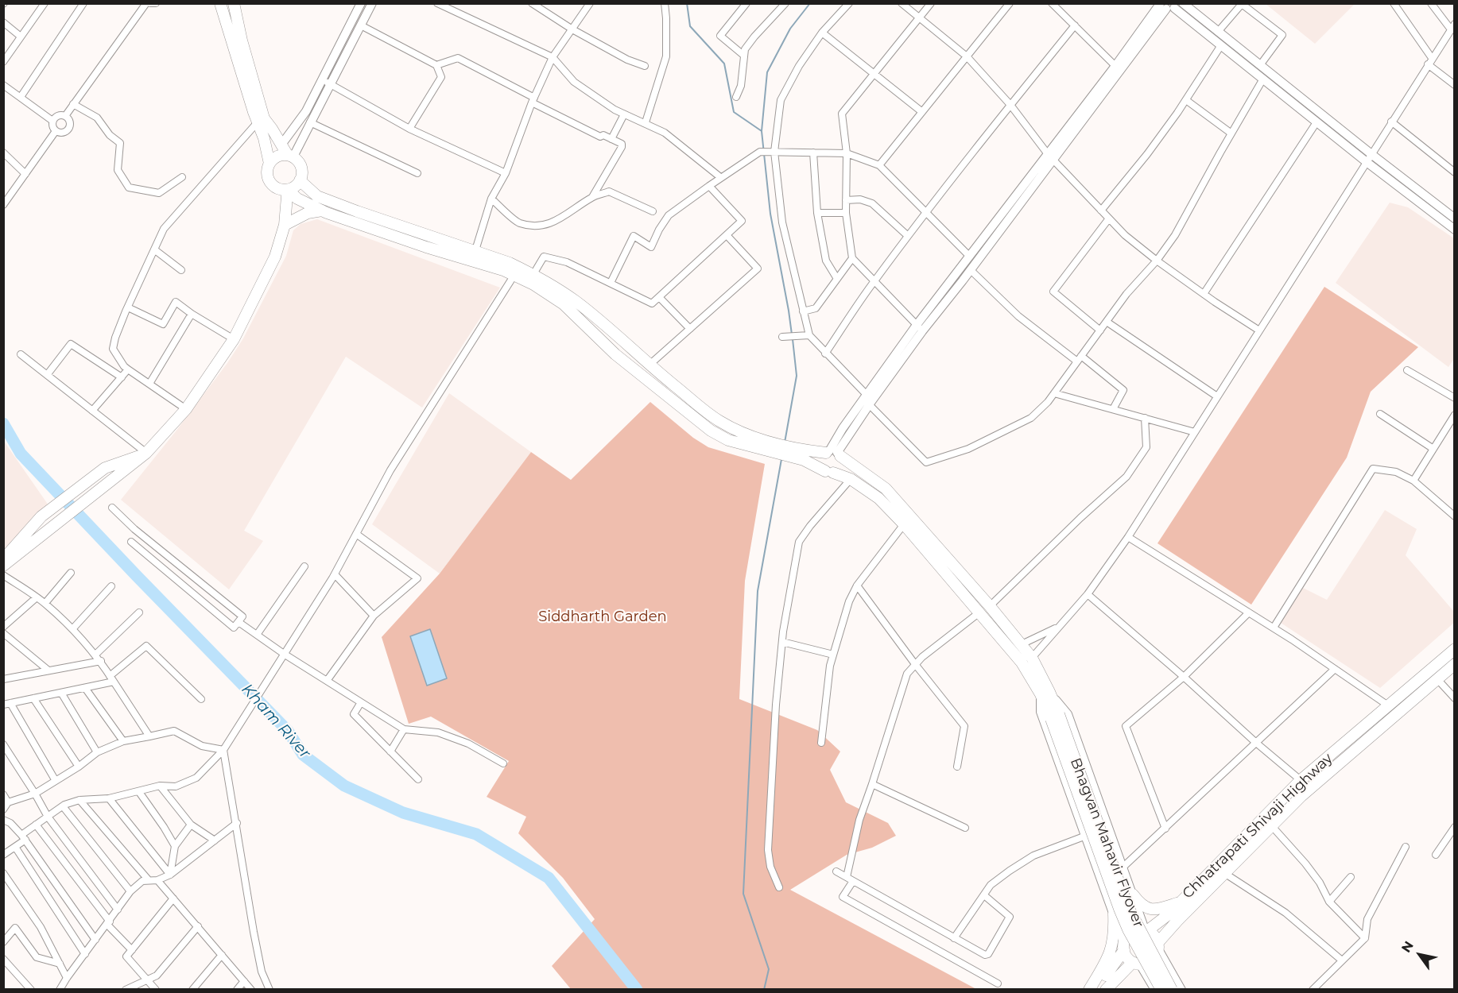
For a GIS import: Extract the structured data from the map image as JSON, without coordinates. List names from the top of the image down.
{
  "streets": {
    "main road": ["Chhatrapati Shivaji Highway", "Bhagvan Mahavir Flyover"]
  },
  "water": ["Kham River"],
  "parks": ["Siddharth Garden"],
  "north": "top left"
}
